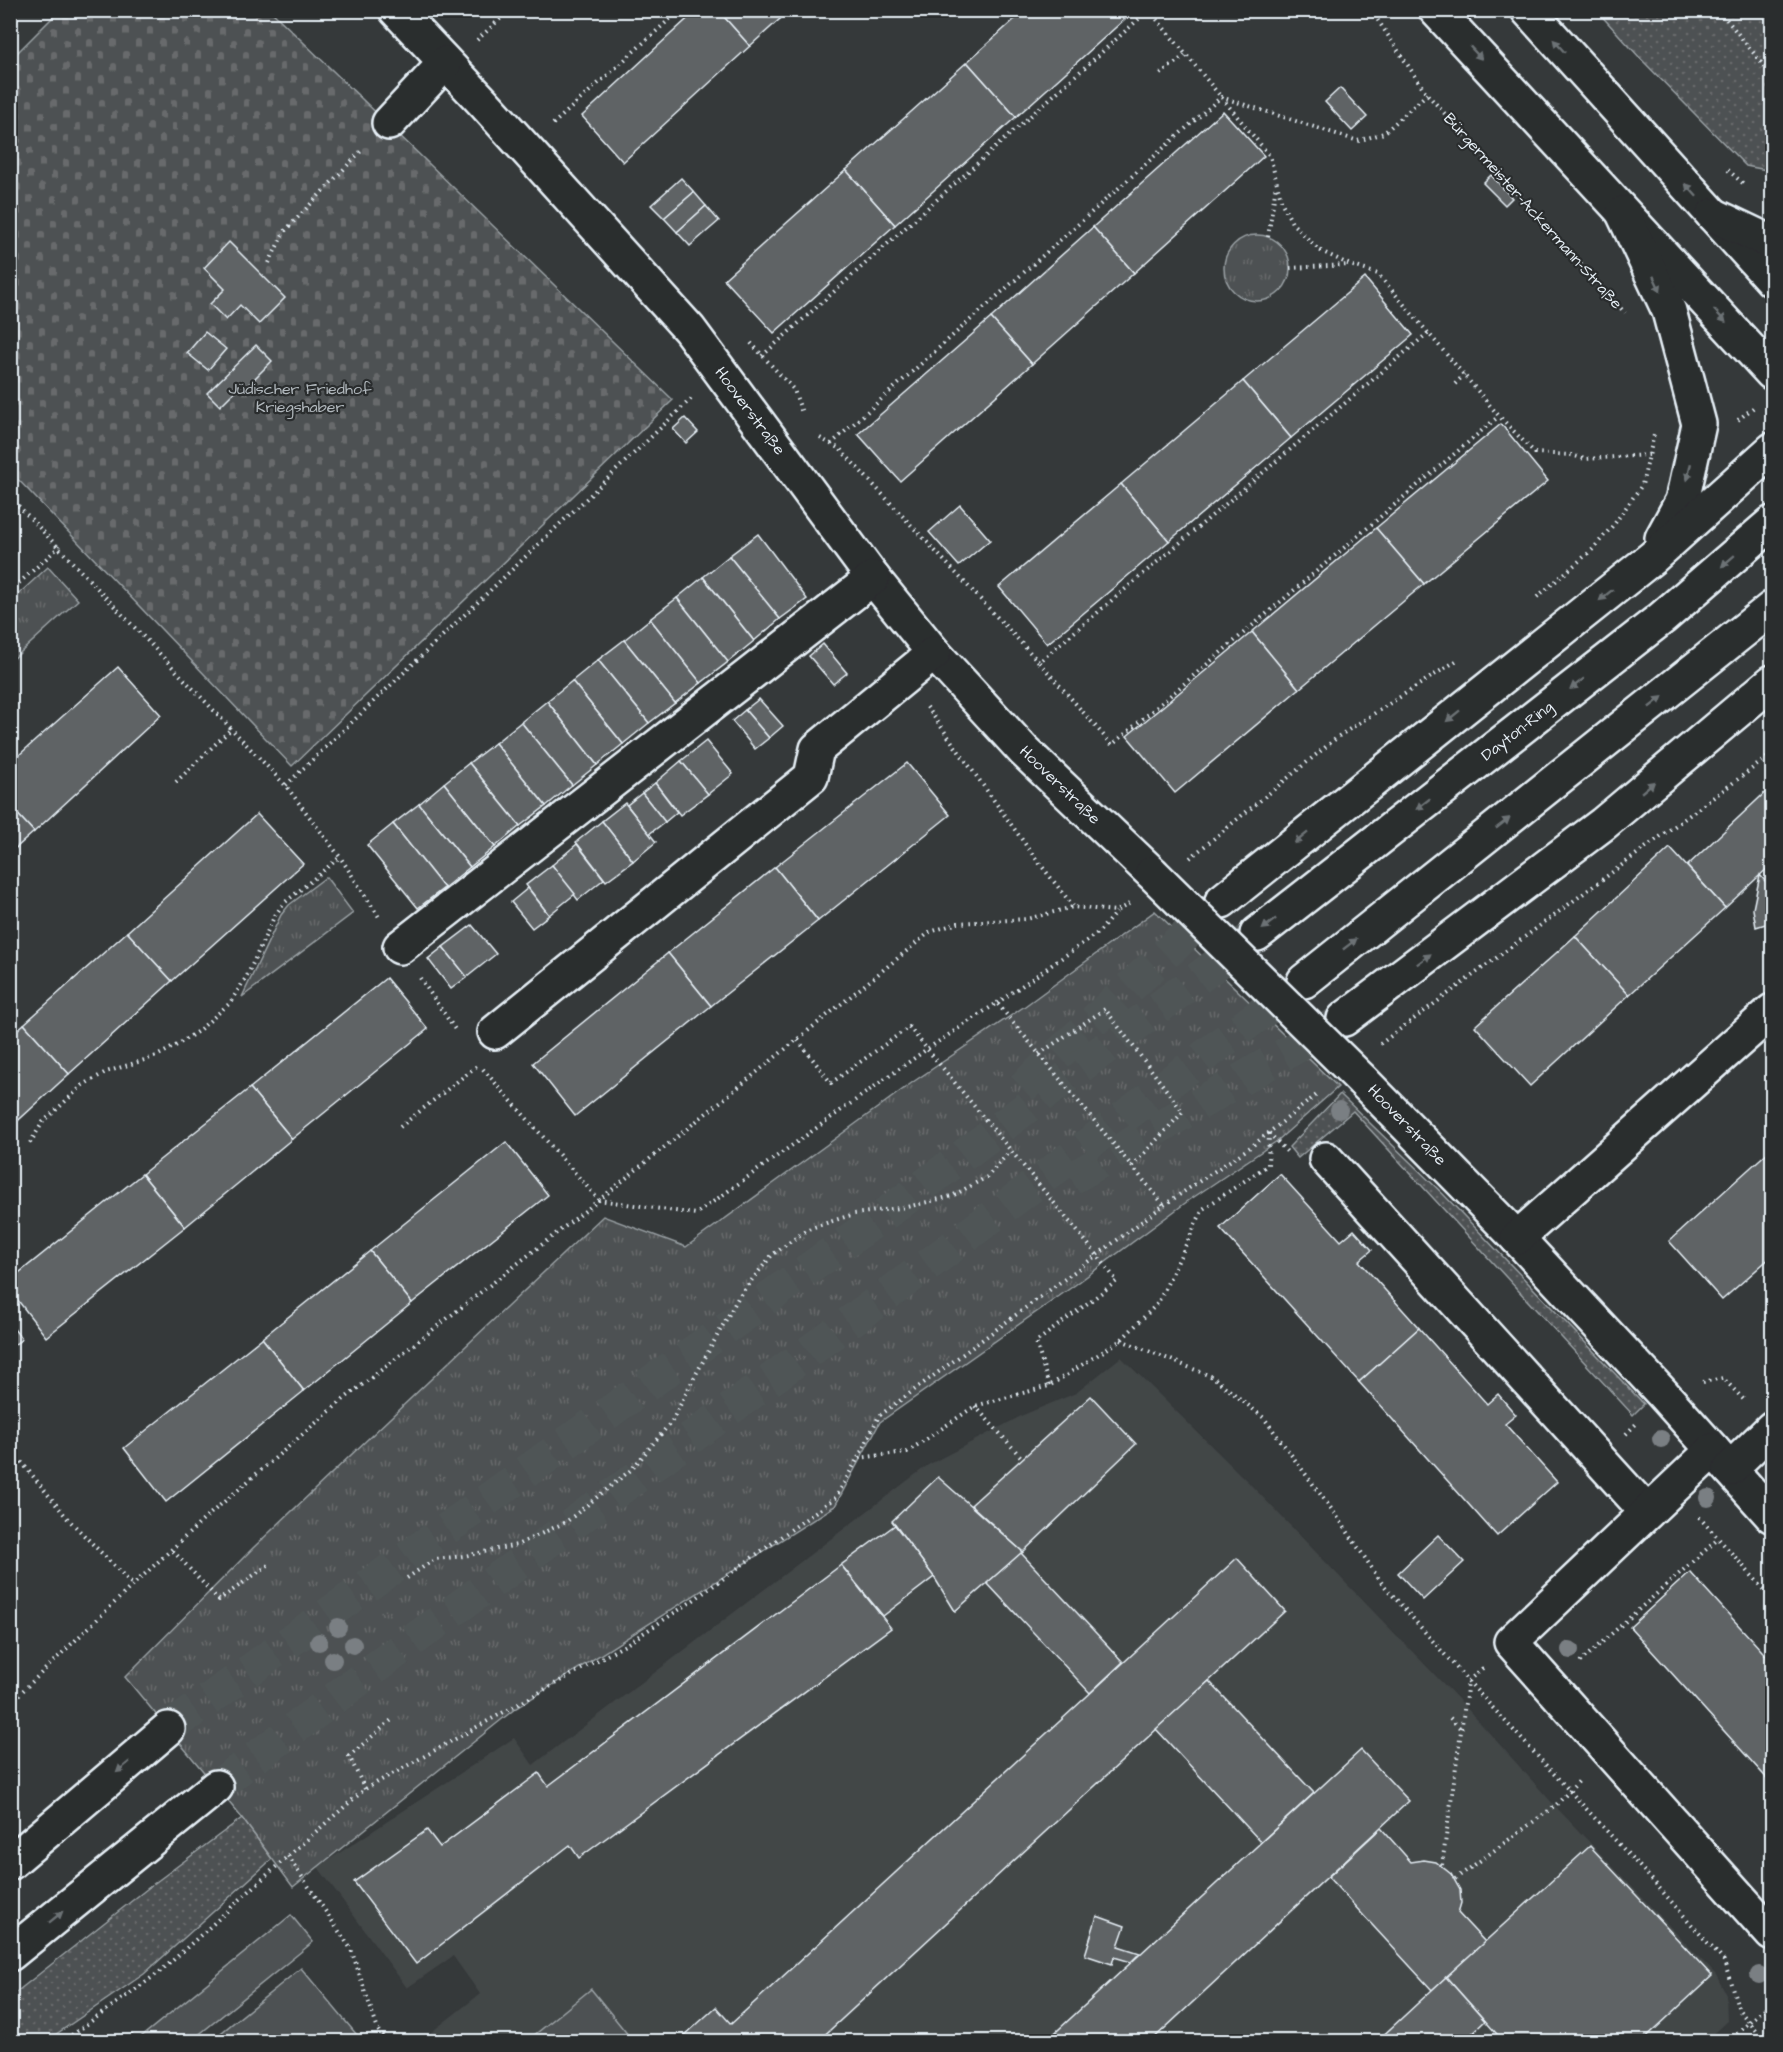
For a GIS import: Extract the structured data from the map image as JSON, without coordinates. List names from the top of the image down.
{
  "streets": {
    "main road": ["Hooverstraße", "Dayton-Ring"],
    "path": ["Bürgermeister-Ackermann-Straße"]
  },
  "parks": ["Jüdischer Friedhof Kriegshaber"]
}
